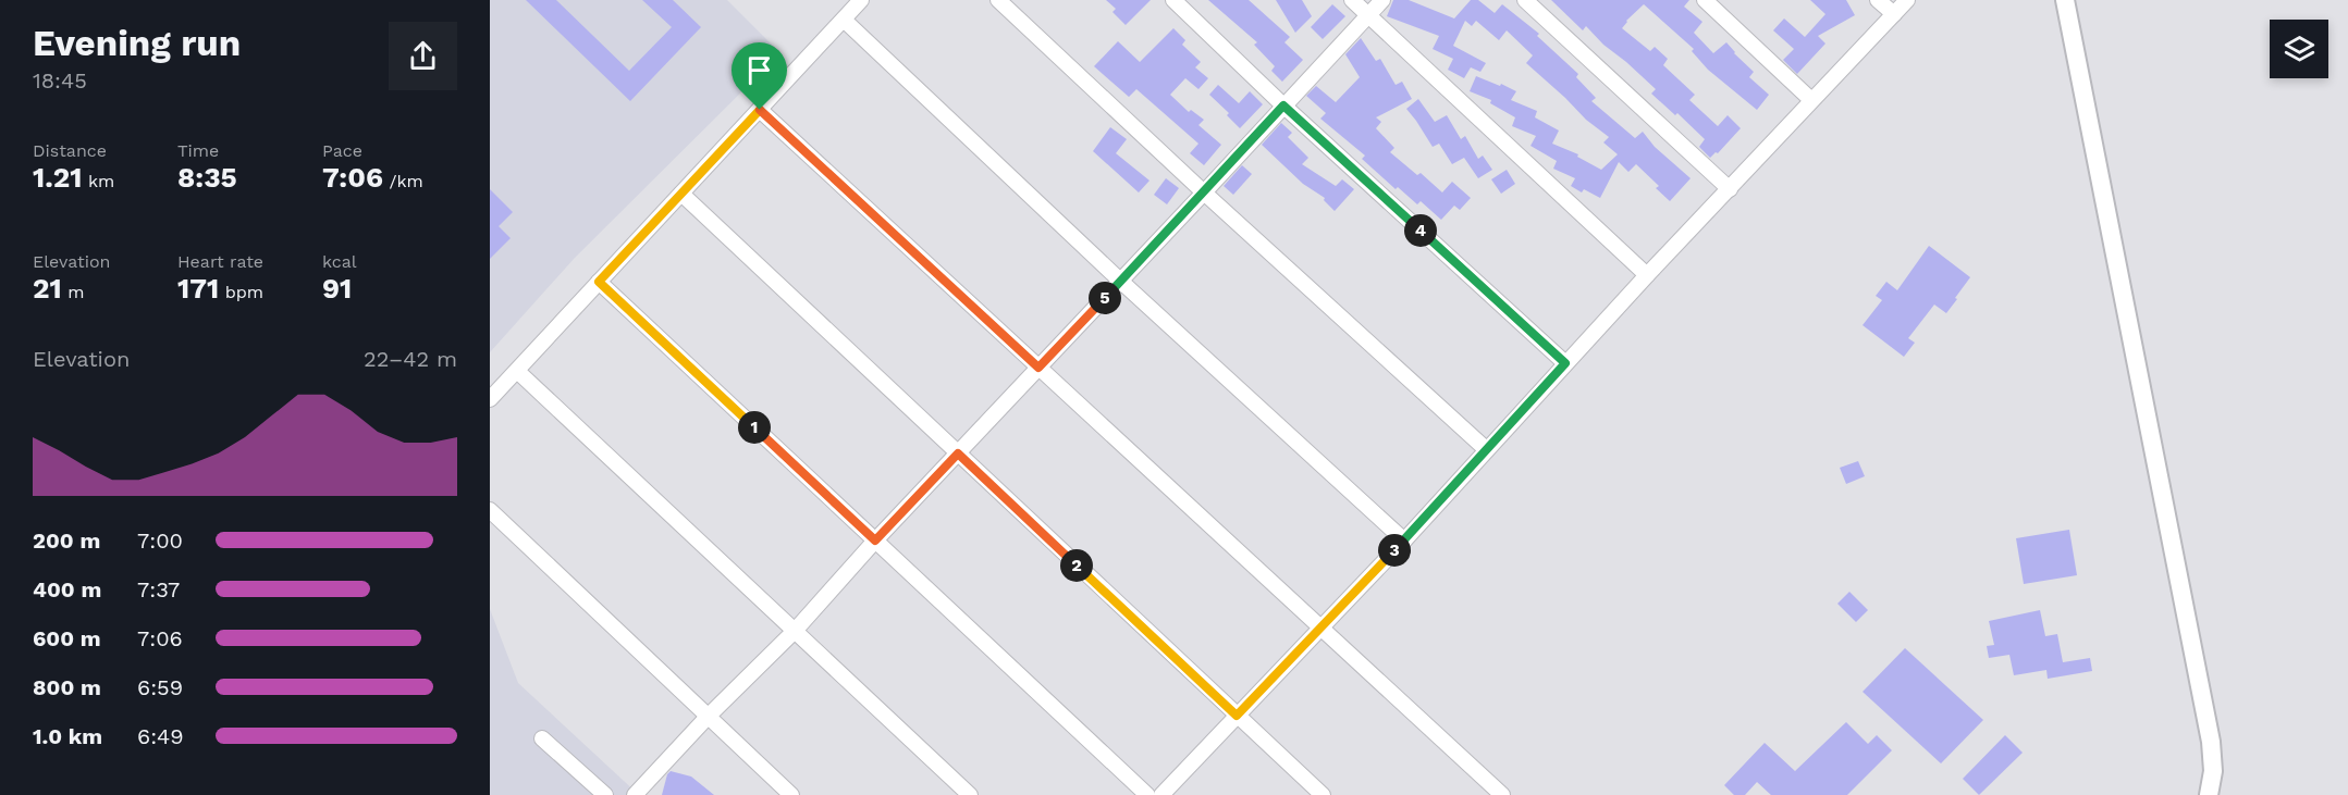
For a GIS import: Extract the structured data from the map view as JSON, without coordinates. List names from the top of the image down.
{
  "page": {
    "heading": ["Evening run", "18:45"],
    "stats": [
      ["Distance", "1.21 km"],
      ["Time", "8:35"],
      ["Pace", "7:06 /km"],
      ["Elevation", "21 m"],
      ["Heart rate", "171 bpm"],
      ["kcal", "91"]
    ],
    "pins": [
      "4",
      "5",
      "1",
      "3",
      "2"
    ],
    "chart": ["Elevation", "22–42 m"],
    "list": [
      {
        "name": "200 m",
        "note": "7:00"
      },
      {
        "name": "400 m",
        "note": "7:37"
      },
      {
        "name": "600 m",
        "note": "7:06"
      },
      {
        "name": "800 m",
        "note": "6:59"
      },
      {
        "name": "1.0 km",
        "note": "6:49"
      }
    ]
  }
}
